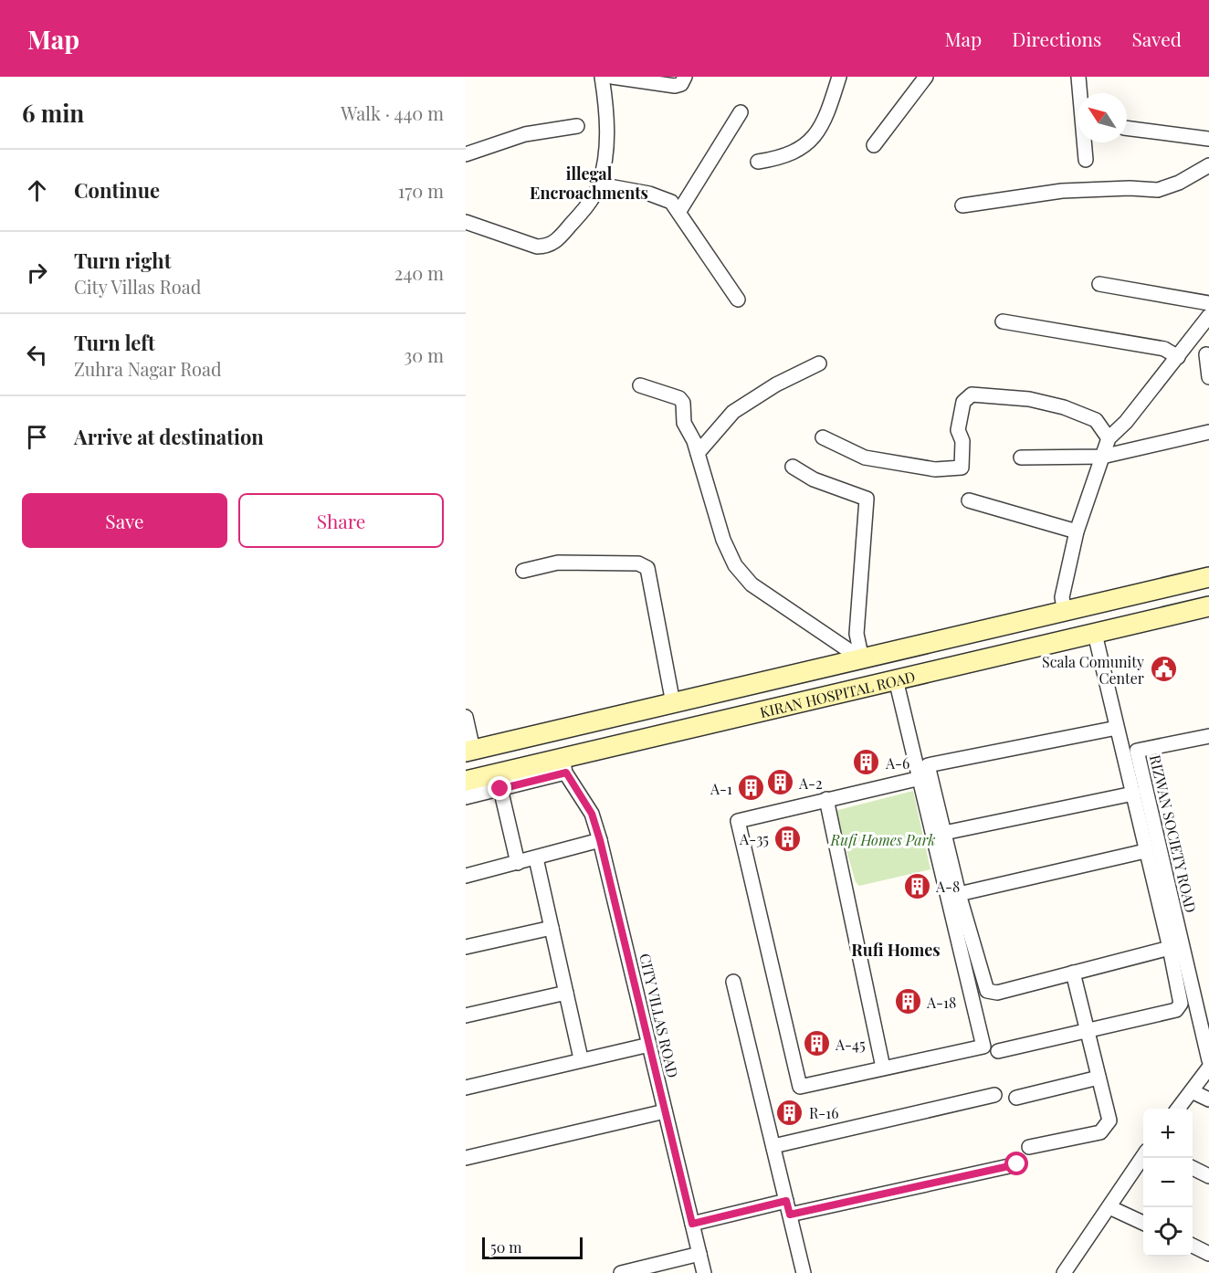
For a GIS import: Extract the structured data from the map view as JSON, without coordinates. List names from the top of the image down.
{
  "streets": {
    "main road": ["KIRAN HOSPITAL ROAD"],
    "street": ["RIZWAN SOCIETY ROAD", "CITY VILLAS ROAD"]
  },
  "crossings": [
    ["KIRAN HOSPITAL ROAD", "CITY VILLAS ROAD"]
  ],
  "districts": ["illegal Encroachments", "Rufi Homes"],
  "parks": ["Rufi Homes Park"],
  "places": {
    "public building": ["Scala Comunity Center"],
    "building": [
      "A-6",
      "A-2",
      "A-1",
      "A-35",
      "A-8",
      "A-18",
      "A-45",
      "R-16"
    ]
  },
  "scale_bar": "50 m",
  "north": "top left",
  "page": {
    "header": "Map",
    "nav": ["Map", "Directions", "Saved"],
    "heading": ["6 min", "Walk · 440 m"],
    "list": [
      ["Continue", "170 m"],
      ["Turn right", "City Villas Road", "240 m"],
      ["Turn left", "Zuhra Nagar Road", "30 m"],
      "Arrive at destination"
    ],
    "buttons": ["Save", "Share"],
    "map_buttons": ["+", "−"],
    "scale": "50 m"
  }
}
